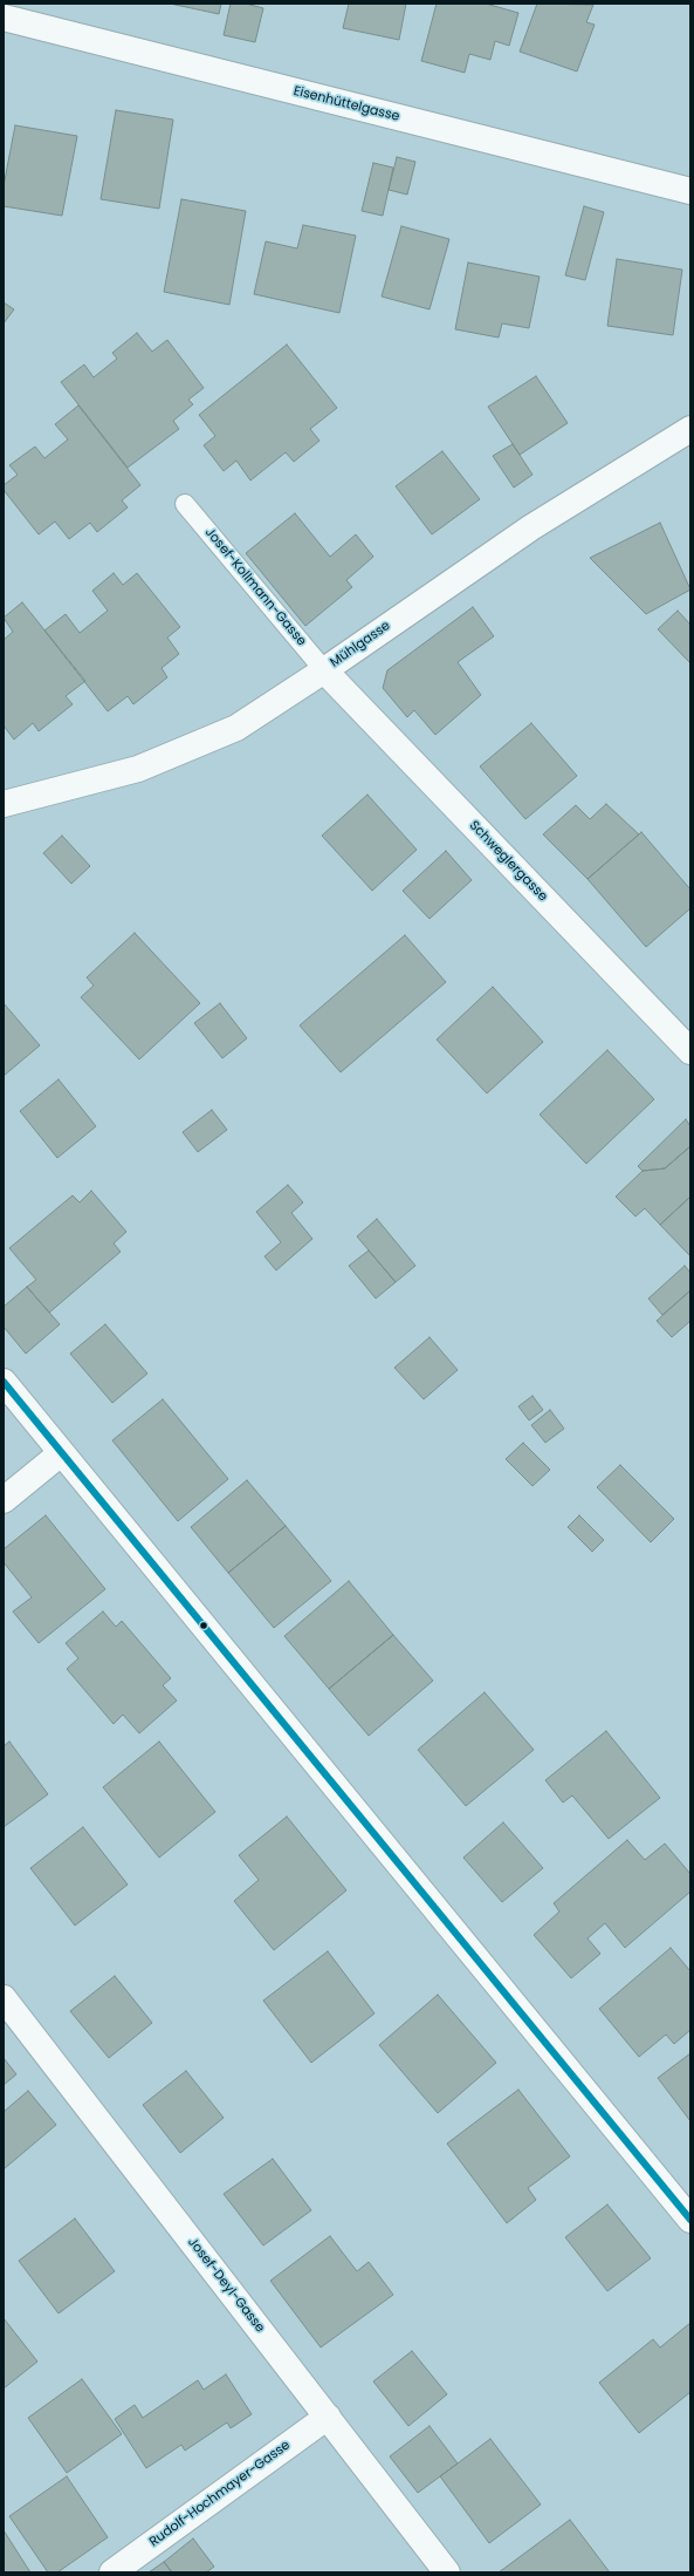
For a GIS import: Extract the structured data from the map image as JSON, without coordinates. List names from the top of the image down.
{
  "streets": {
    "street": [
      "Eisenhüttelgasse",
      "Mühlgasse",
      "Schweglergasse",
      "Josef-Deyl-Gasse",
      "Rudolf-Hochmayer-Gasse"
    ],
    "lane": ["Josef-Kollmann-Gasse"]
  },
  "crossings": [
    ["Josef-Kollmann-Gasse", "Mühlgasse"],
    ["Josef-Kollmann-Gasse", "Schweglergasse"],
    ["Mühlgasse", "Schweglergasse"],
    ["Josef-Deyl-Gasse", "Rudolf-Hochmayer-Gasse"]
  ]
}
